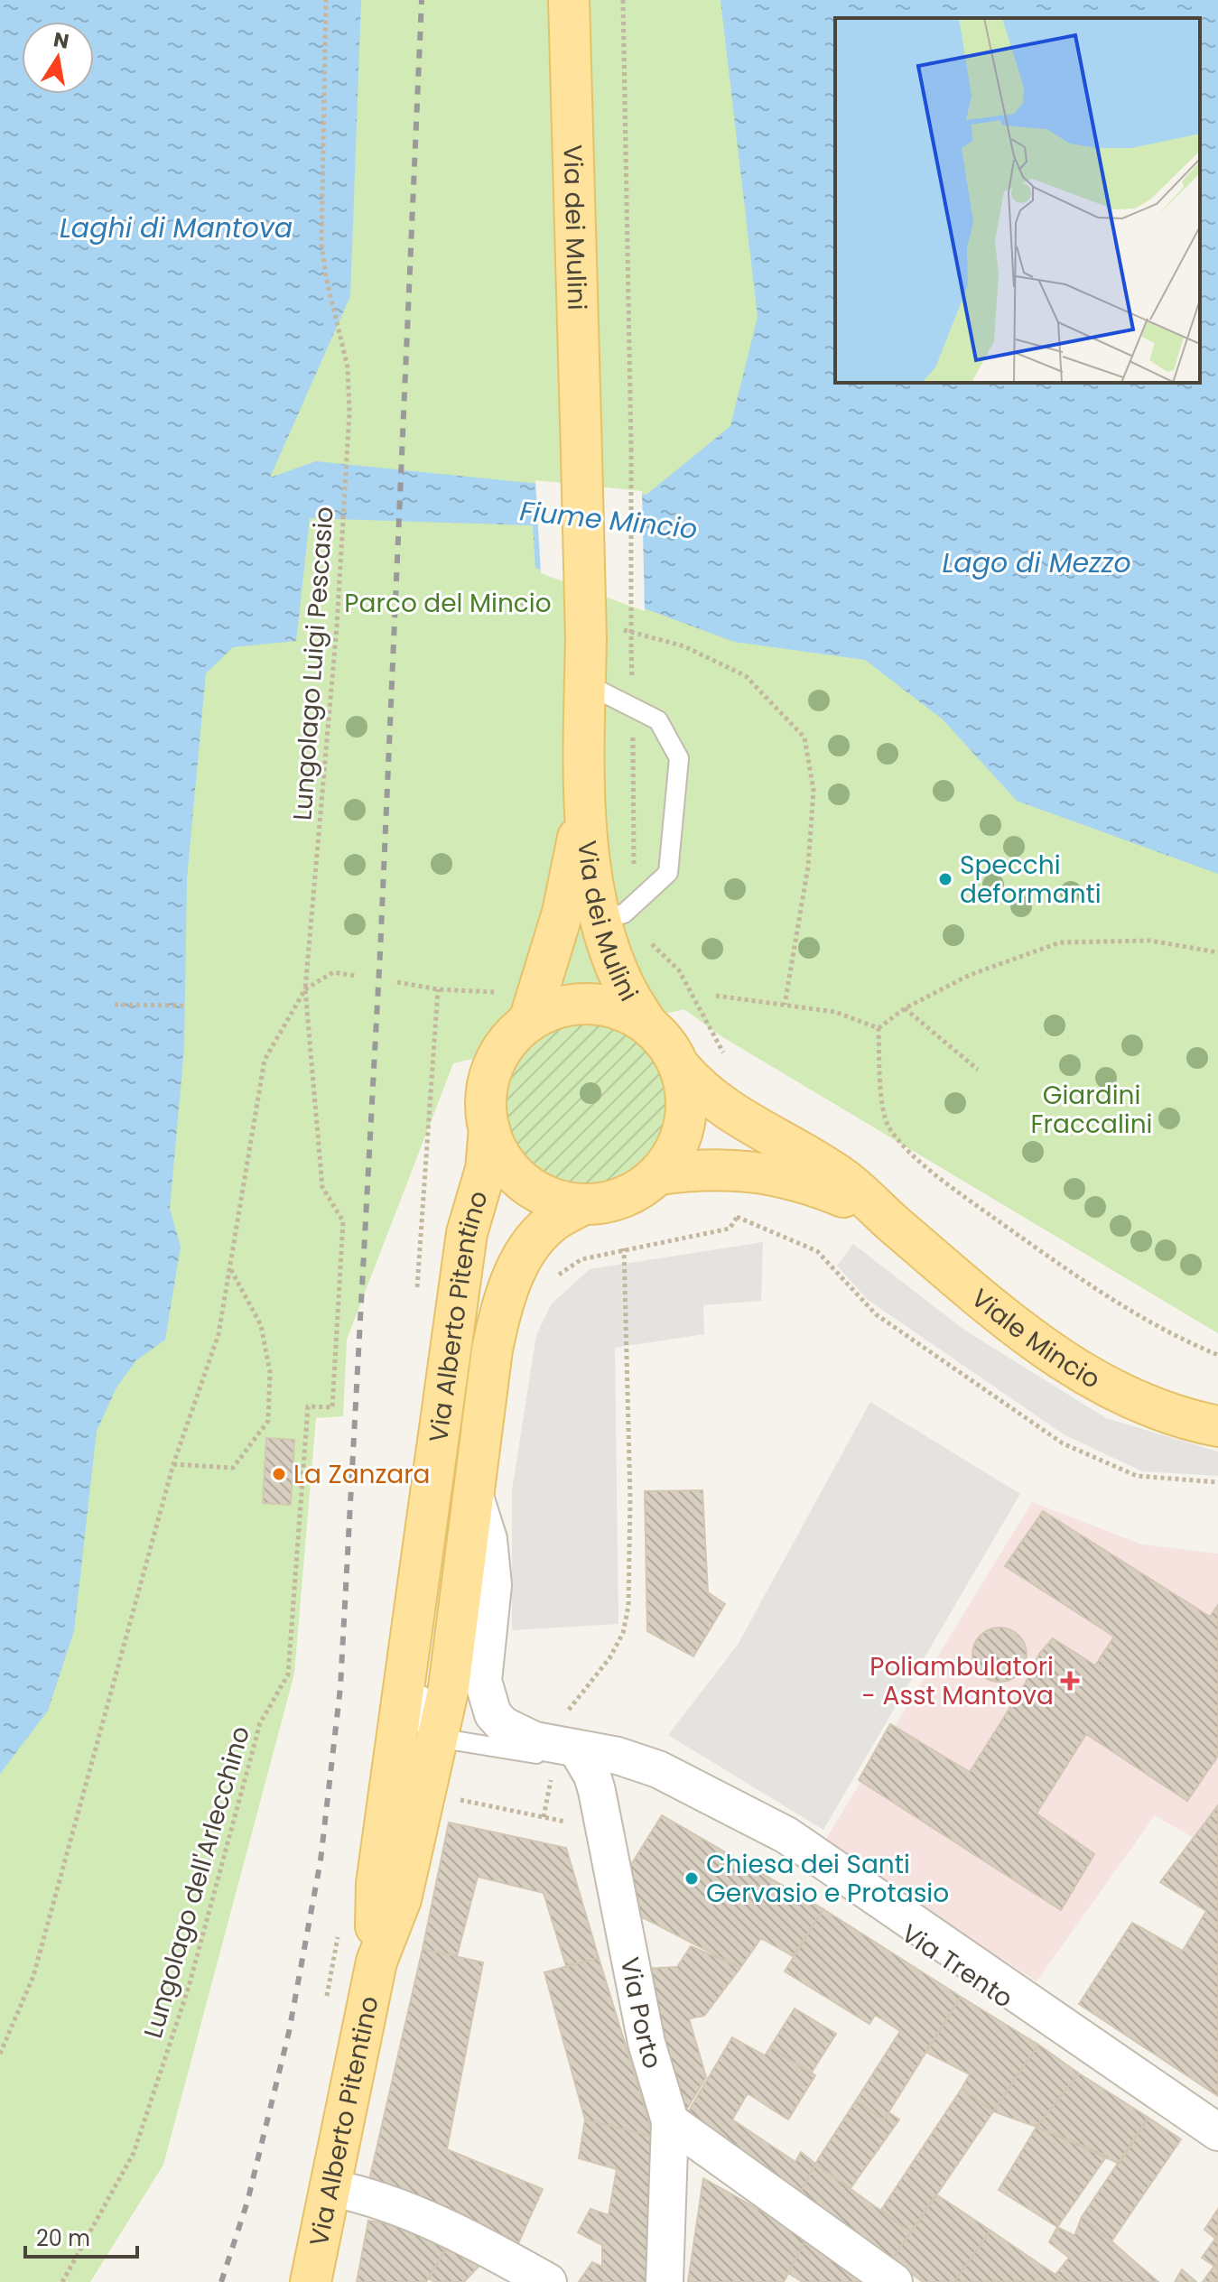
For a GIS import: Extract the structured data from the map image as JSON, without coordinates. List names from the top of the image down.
{
  "streets": {
    "main road": ["Via dei Mulini", "Via Alberto Pitentino", "Viale Mincio"],
    "street": ["Via Trento", "Via Porto"],
    "path": ["Lungolago Luigi Pescasio", "Lungolago dell'Arlecchino"]
  },
  "crossings": [
    ["Via dei Mulini", "Via Alberto Pitentino"],
    ["Via dei Mulini", "Viale Mincio"],
    ["Lungolago Luigi Pescasio", "Lungolago dell'Arlecchino"],
    ["Via Alberto Pitentino", "Viale Mincio"],
    ["Via Alberto Pitentino", "Via Trento"],
    ["Via Trento", "Via Porto"]
  ],
  "water": ["Laghi di Mantova", "Fiume Mincio", "Lago di Mezzo"],
  "parks": ["Parco del Mincio", "Giardini Fraccalini"],
  "places": {
    "other": ["Specchi deformanti", "La Zanzara", "Chiesa dei Santi Gervasio e Protasio"],
    "health": ["Poliambulatori - Asst Mantova"]
  },
  "scale_bar": "20 m",
  "north": "top"
}
